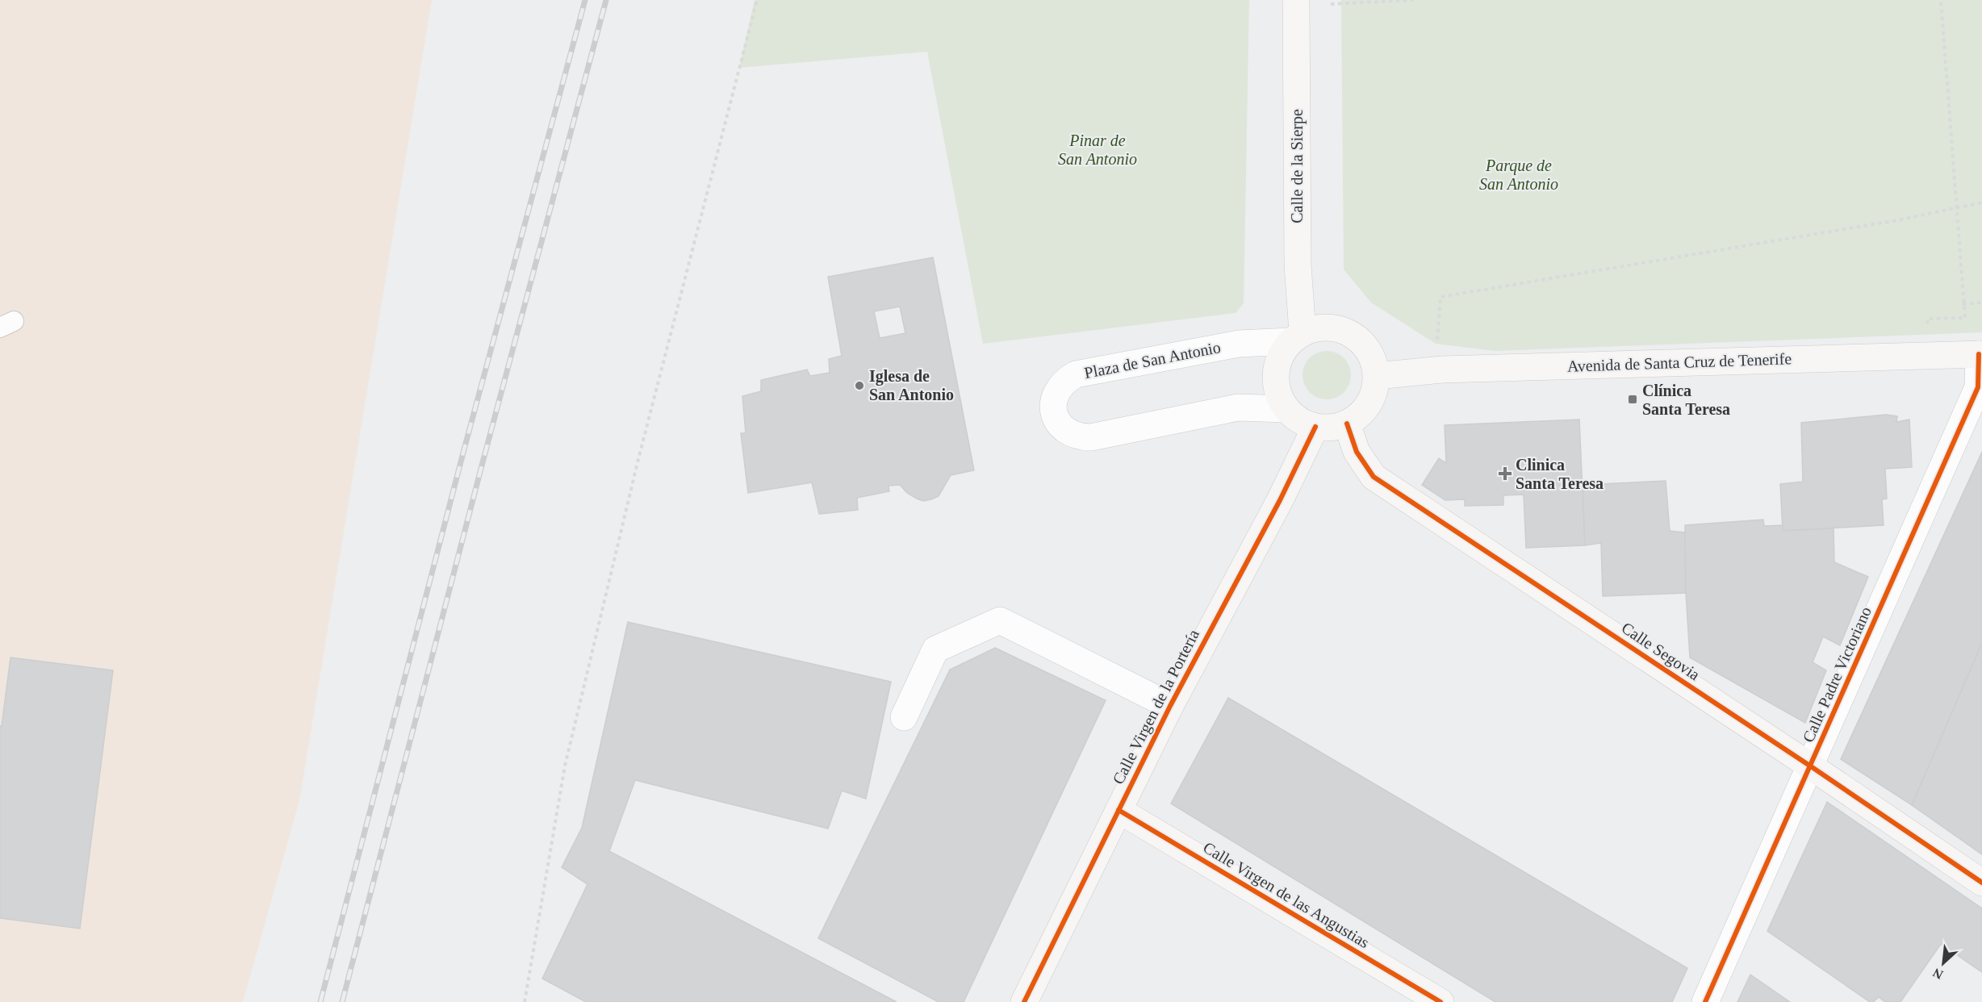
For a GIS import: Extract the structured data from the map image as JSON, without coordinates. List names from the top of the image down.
{
  "streets": {
    "street": [
      "Calle de la Sierpe",
      "Plaza de San Antonio",
      "Avenida de Santa Cruz de Tenerife",
      "Calle Segovia",
      "Calle Padre Victoriano",
      "Calle Virgen de la Portería",
      "Calle Virgen de las Angustias"
    ]
  },
  "crossings": [
    ["Calle de la Sierpe", "Plaza de San Antonio"],
    ["Calle de la Sierpe", "Avenida de Santa Cruz de Tenerife"],
    ["Calle de la Sierpe", "Calle Segovia"],
    ["Calle de la Sierpe", "Calle Virgen de la Portería"],
    ["Plaza de San Antonio", "Avenida de Santa Cruz de Tenerife"],
    ["Plaza de San Antonio", "Calle Segovia"],
    ["Plaza de San Antonio", "Calle Virgen de la Portería"],
    ["Avenida de Santa Cruz de Tenerife", "Calle Segovia"],
    ["Avenida de Santa Cruz de Tenerife", "Calle Padre Victoriano"],
    ["Avenida de Santa Cruz de Tenerife", "Calle Virgen de la Portería"],
    ["Calle Segovia", "Calle Padre Victoriano"],
    ["Calle Segovia", "Calle Virgen de la Portería"],
    ["Calle Virgen de la Portería", "Calle Virgen de las Angustias"]
  ],
  "parks": ["Pinar de San Antonio", "Parque de San Antonio"],
  "places": {
    "other": ["Iglesa de San Antonio"],
    "transit": ["Clínica Santa Teresa"],
    "health": ["Clinica Santa Teresa"]
  },
  "north": "bottom left"
}
